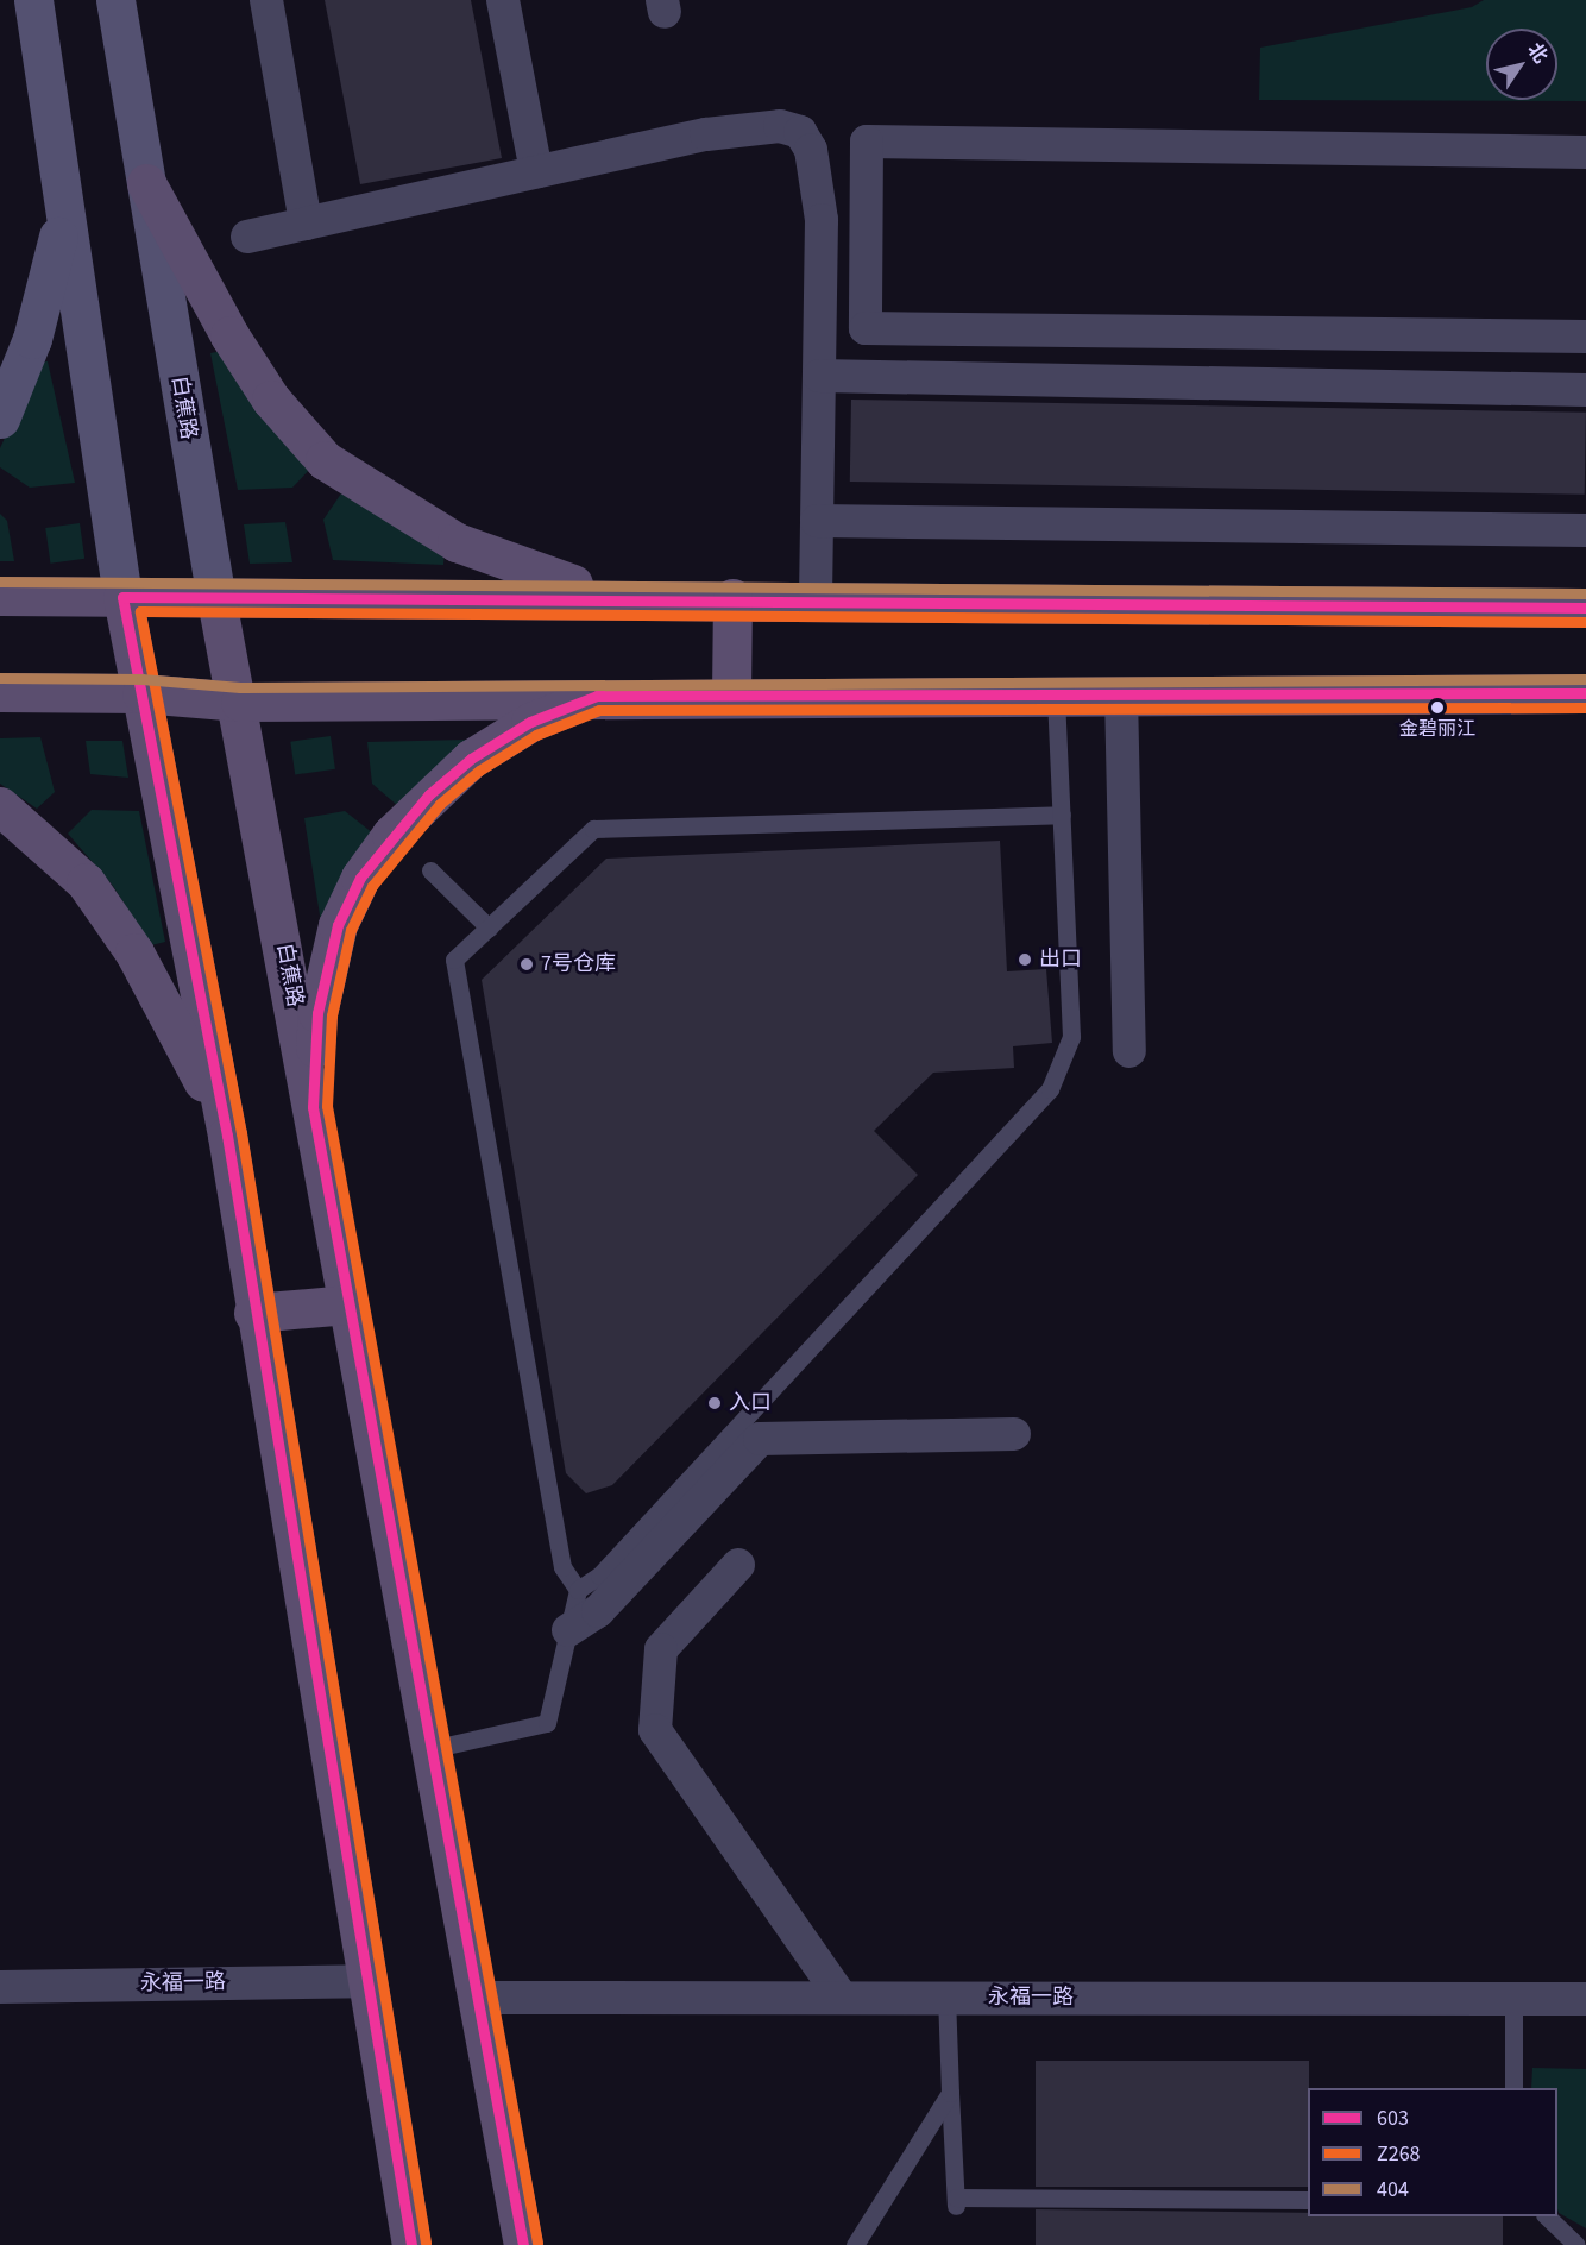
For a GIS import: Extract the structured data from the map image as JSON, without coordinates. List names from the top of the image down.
{
  "streets": {
    "main road": ["白蕉路"],
    "street": ["永福一路"]
  },
  "crossings": [
    ["白蕉路", "永福一路"]
  ],
  "places": [
    "金碧丽江",
    "出口",
    "7号仓库",
    "入口"
  ],
  "lines": ["transit line 404", "transit line 603", "transit line Z268"],
  "legend": ["603", "Z268", "404"],
  "north": "top right"
}
